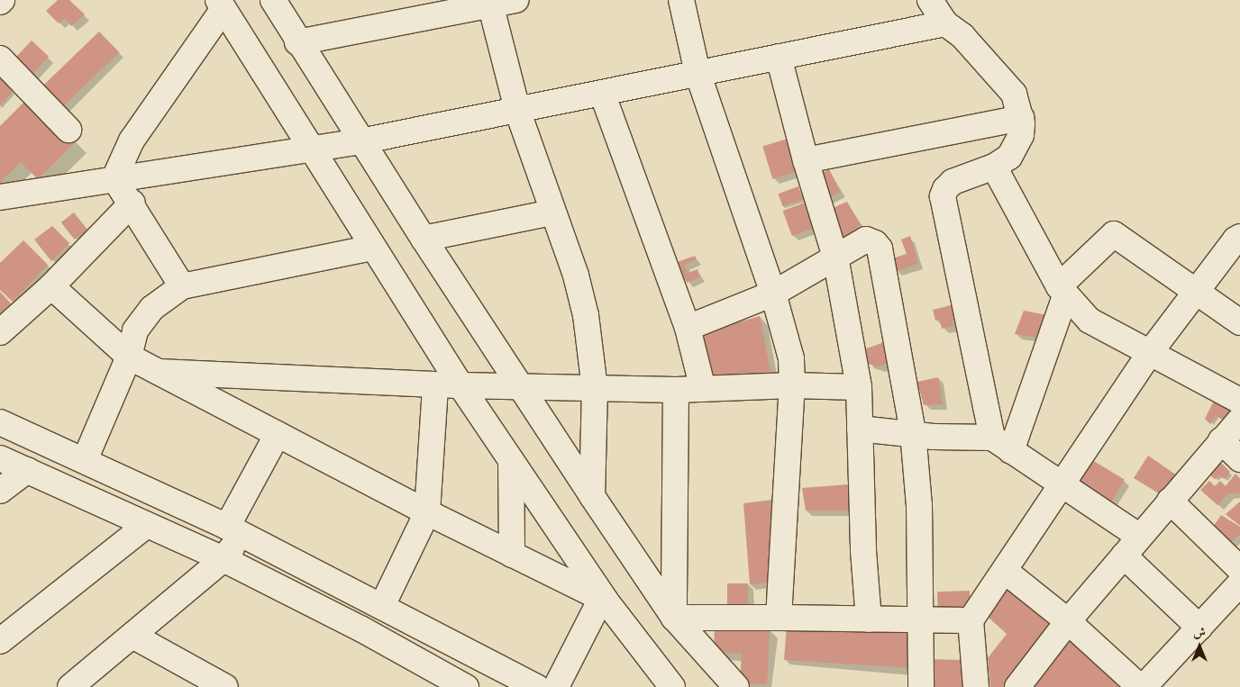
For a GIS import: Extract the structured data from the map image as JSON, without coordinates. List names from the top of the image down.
{
  "north": "top"
}
